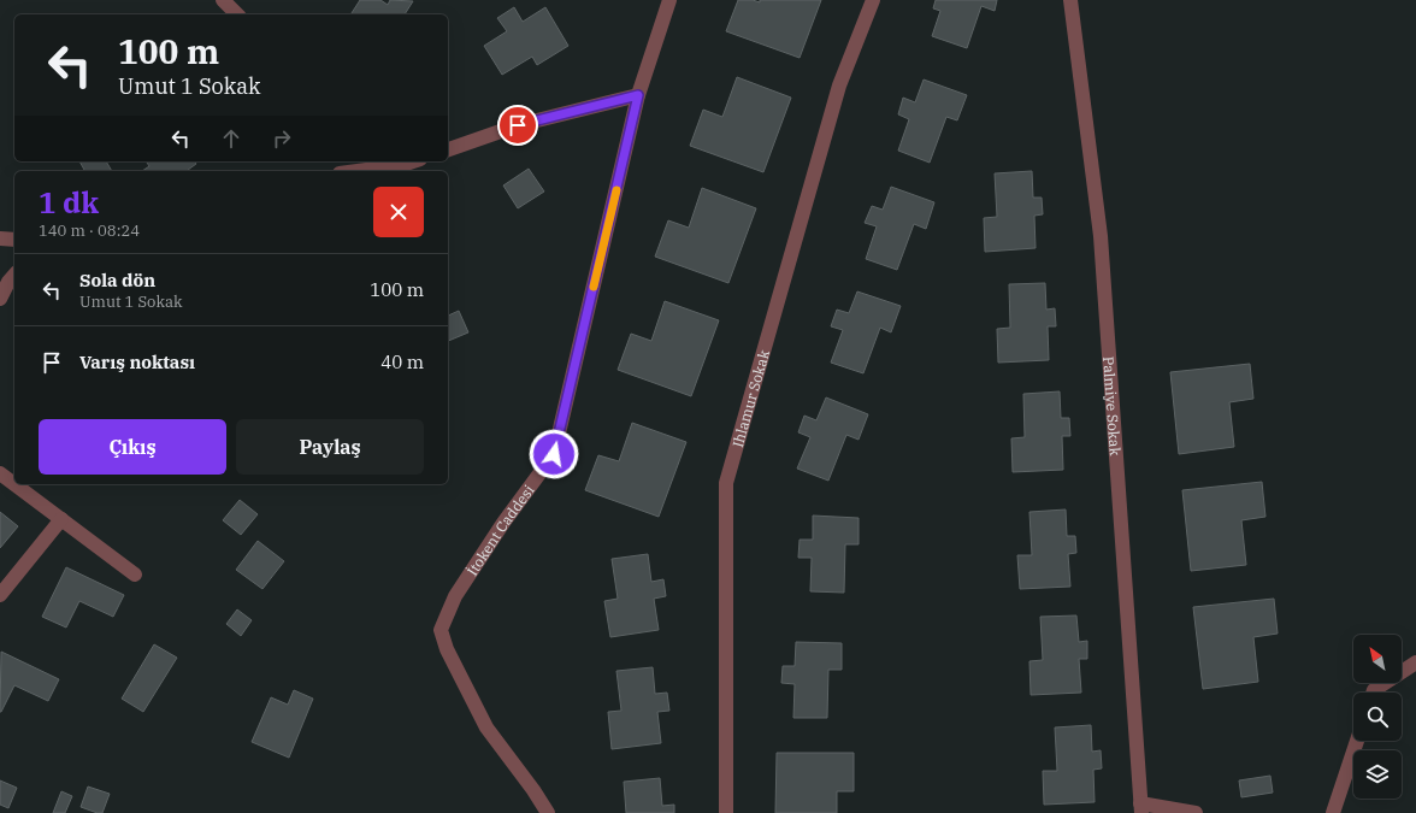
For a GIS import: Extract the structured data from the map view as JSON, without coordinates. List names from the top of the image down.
{
  "streets": {
    "street": ["Ihlamur Sokak", "Palmiye Sokak", "İtokent Caddesi"]
  },
  "north": "top left",
  "page": {
    "turn": ["100 m", "Umut 1 Sokak"],
    "heading": ["1 dk", "140 m · 08:24"],
    "list": [
      {
        "name": "Sola dön",
        "note": "Umut 1 Sokak",
        "value": "100 m"
      },
      {
        "name": "Varış noktası",
        "value": "40 m"
      }
    ],
    "buttons": ["Çıkış", "Paylaş"]
  }
}
